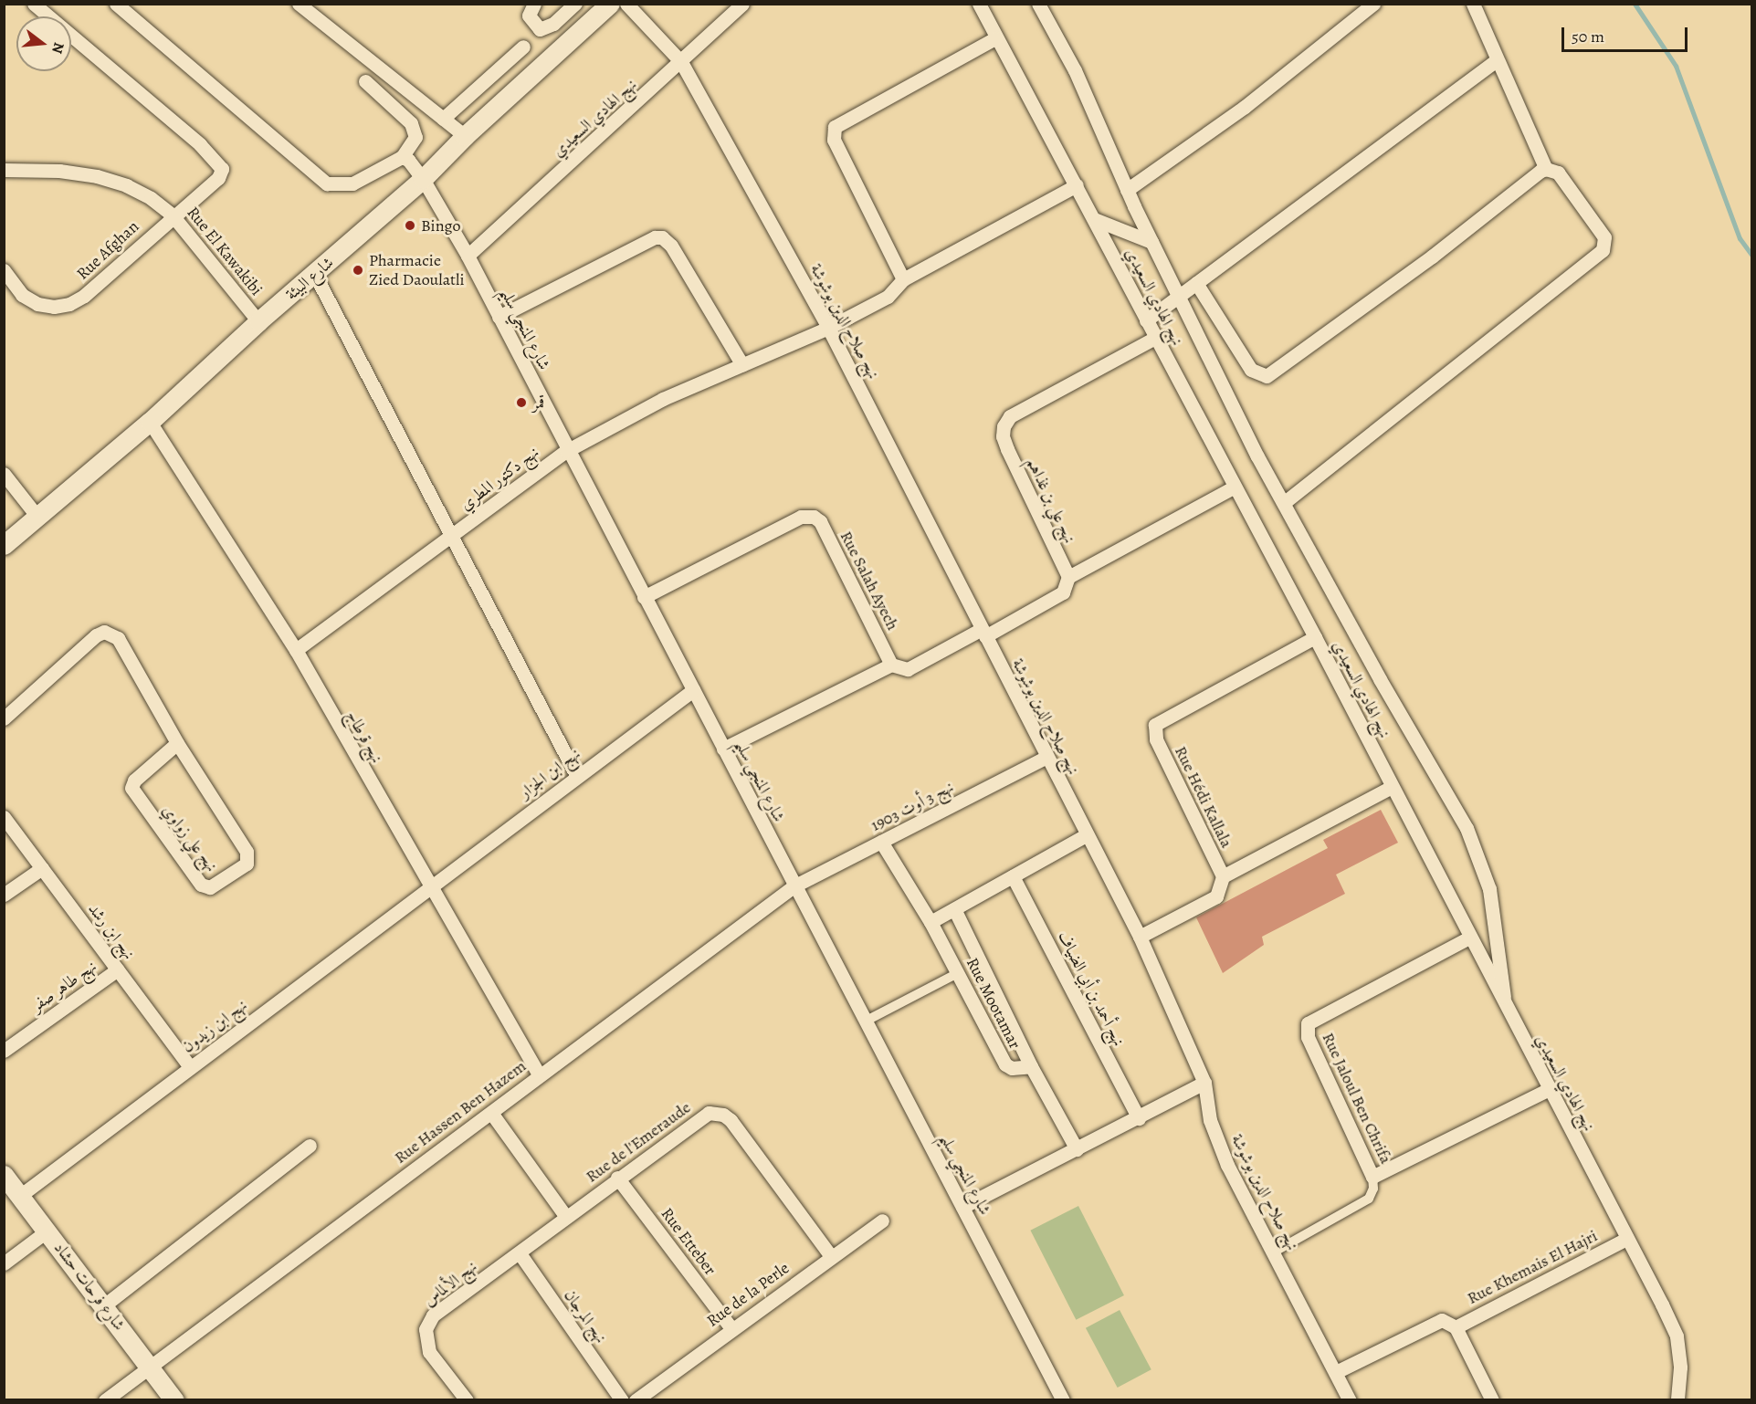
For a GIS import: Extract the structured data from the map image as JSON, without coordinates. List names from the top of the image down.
{
  "streets": {
    "main road": ["شارع البيئة", "شارع فرحات حشاد"],
    "street": [
      "نهج الهادي السعيدي",
      "Rue Afghan",
      "Rue El Kawakibi",
      "نهج صلاح الدين بوشوشة",
      "شارع المنجي سليم",
      "نهج دكتور المطري",
      "نهج علي بن غذاهم",
      "Rue Salah Ayech",
      "نهج قرطاج",
      "نهج ابن الجزار",
      "Rue Hédi Kallala",
      "نهج 3 أوت 1903",
      "نهج علي زواوي",
      "نهج ابن رشد",
      "نهج طاهر صفر",
      "نهج أحمد بن أبي الضياف",
      "Rue Mootamar",
      "نهج ابن زيدون",
      "Rue Jaloul Ben Chrifa",
      "Rue Hassen Ben Hazem",
      "Rue de l'Emeraude",
      "Rue Etteber",
      "Rue Khemais El Hajri",
      "نهج الألماس",
      "Rue de la Perle",
      "نهج المرجان"
    ]
  },
  "crossings": [
    ["نهج الهادي السعيدي", "نهج صلاح الدين بوشوشة"],
    ["نهج الهادي السعيدي", "شارع المنجي سليم"],
    ["نهج الهادي السعيدي", "نهج دكتور المطري"],
    ["نهج الهادي السعيدي", "نهج علي بن غذاهم"],
    ["نهج الهادي السعيدي", "Rue Hédi Kallala"],
    ["نهج الهادي السعيدي", "Rue Jaloul Ben Chrifa"],
    ["نهج الهادي السعيدي", "Rue Khemais El Hajri"],
    ["Rue Afghan", "Rue El Kawakibi"],
    ["Rue El Kawakibi", "شارع البيئة"],
    ["شارع البيئة", "شارع المنجي سليم"],
    ["شارع البيئة", "نهج قرطاج"],
    ["نهج صلاح الدين بوشوشة", "نهج دكتور المطري"],
    ["نهج صلاح الدين بوشوشة", "نهج 3 أوت 1903"],
    ["شارع المنجي سليم", "نهج دكتور المطري"],
    ["شارع المنجي سليم", "Rue Salah Ayech"],
    ["شارع المنجي سليم", "نهج ابن الجزار"],
    ["شارع المنجي سليم", "نهج 3 أوت 1903"],
    ["شارع المنجي سليم", "Rue Hassen Ben Hazem"],
    ["نهج دكتور المطري", "نهج قرطاج"],
    ["نهج قرطاج", "نهج ابن الجزار"],
    ["نهج قرطاج", "نهج ابن زيدون"],
    ["نهج قرطاج", "Rue Hassen Ben Hazem"],
    ["نهج ابن الجزار", "نهج ابن زيدون"],
    ["نهج 3 أوت 1903", "Rue Mootamar"],
    ["نهج 3 أوت 1903", "Rue Hassen Ben Hazem"],
    ["نهج ابن رشد", "نهج طاهر صفر"],
    ["نهج ابن رشد", "نهج ابن زيدون"],
    ["نهج ابن زيدون", "شارع فرحات حشاد"],
    ["Rue Hassen Ben Hazem", "شارع فرحات حشاد"],
    ["Rue de l'Emeraude", "Rue Etteber"],
    ["Rue de l'Emeraude", "نهج الألماس"],
    ["Rue de l'Emeraude", "Rue de la Perle"],
    ["Rue Etteber", "Rue de la Perle"],
    ["نهج الألماس", "نهج المرجان"]
  ],
  "places": ["Bingo", "Pharmacie Zied Daoulatli", "قمر"],
  "scale_bar": "50 m",
  "north": "right"
}
